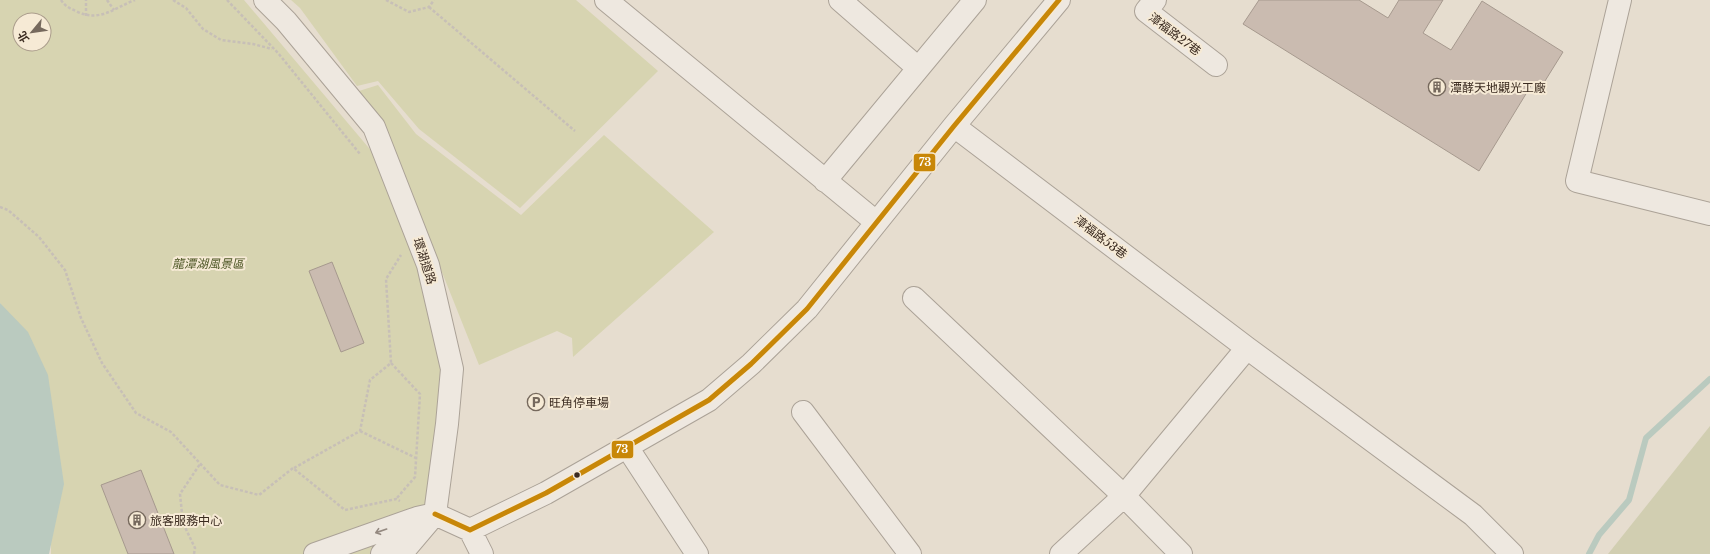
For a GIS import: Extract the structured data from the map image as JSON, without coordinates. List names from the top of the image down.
{
  "streets": {
    "street": ["漳福路27巷", "漳福路53巷", "環湖道路"]
  },
  "parks": ["龍潭湖風景區"],
  "places": {
    "building": ["潭酵天地觀光工廠", "旅客服務中心"],
    "parking": ["旺角停車場"]
  },
  "lines": ["transit line 73"],
  "north": "bottom left"
}
